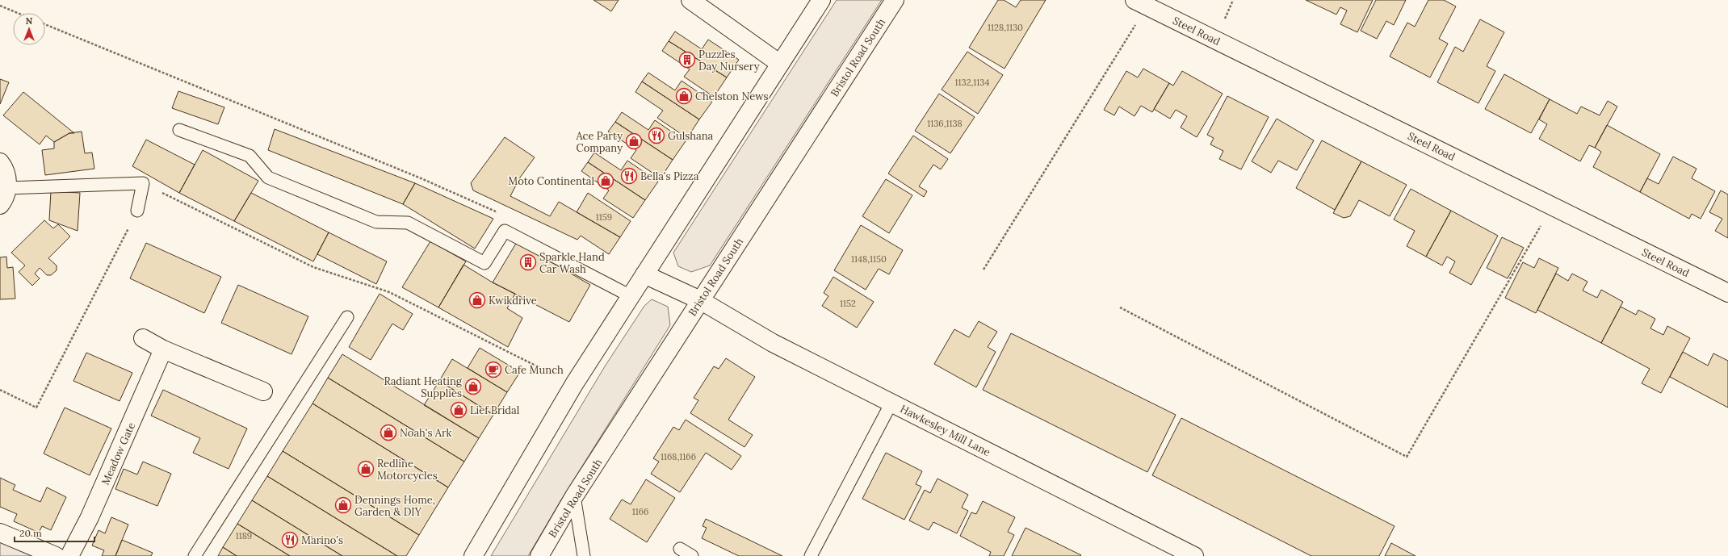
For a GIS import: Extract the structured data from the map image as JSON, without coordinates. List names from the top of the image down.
{
  "streets": {
    "main road": [
      "Steel Road",
      "Bristol Road South",
      "Hawkesley Mill Lane",
      "Meadow Gate"
    ]
  },
  "crossings": [
    ["Bristol Road South", "Hawkesley Mill Lane"]
  ],
  "places": {
    "building": ["Puzzles Day Nursery", "Sparkle Hand Car Wash"],
    "shop": [
      "Chelston News",
      "Ace Party Company",
      "Moto Continental",
      "Kwikdrive",
      "Radiant Heating Supplies",
      "Lief Bridal",
      "Noah's Ark",
      "Redline Motorcycles",
      "Dennings Home, Garden & DIY"
    ],
    "restaurant": ["Gulshana", "Bella's Pizza", "Marino's"],
    "cafe": ["Cafe Munch"]
  },
  "house_numbers": [
    "1128,1130",
    "1132,1134",
    "1136,1138",
    "1159",
    "1148,1150",
    "1152",
    "1168,1166",
    "1166",
    "1189"
  ],
  "scale_bar": "20 m",
  "north": "top"
}
